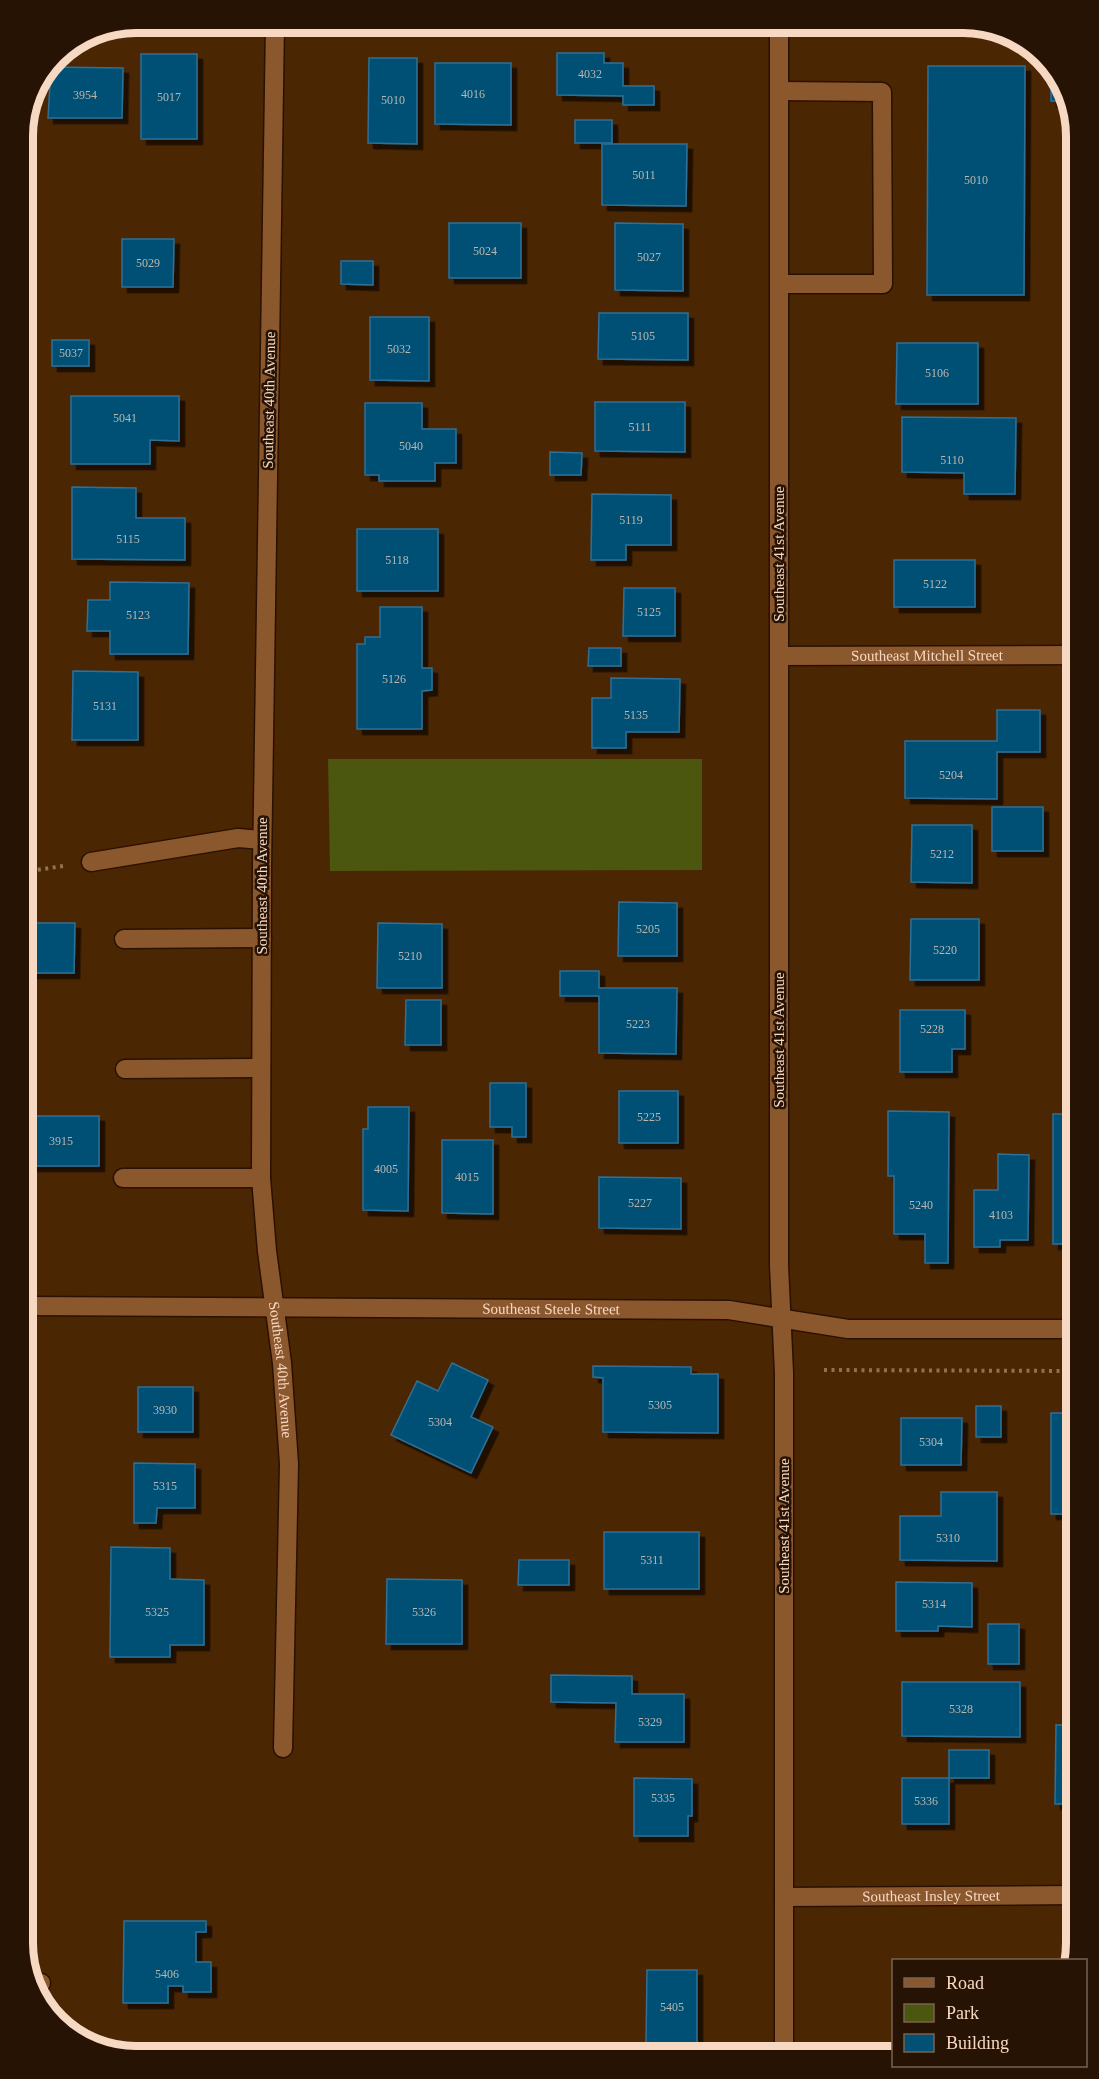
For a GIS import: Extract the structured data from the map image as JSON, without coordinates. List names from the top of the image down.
{
  "streets": {
    "street": [
      "Southeast 40th Avenue",
      "Southeast 41st Avenue",
      "Southeast Mitchell Street",
      "Southeast Steele Street",
      "Southeast Insley Street"
    ]
  },
  "crossings": [
    ["Southeast 40th Avenue", "Southeast Steele Street"],
    ["Southeast 41st Avenue", "Southeast Mitchell Street"],
    ["Southeast 41st Avenue", "Southeast Steele Street"],
    ["Southeast 41st Avenue", "Southeast Insley Street"]
  ],
  "house_numbers": [
    "4032",
    "4016",
    "3954",
    "5017",
    "5010",
    "5011",
    "5010",
    "5024",
    "5027",
    "5029",
    "5105",
    "5032",
    "5037",
    "5106",
    "5041",
    "5111",
    "5040",
    "5110",
    "5119",
    "5115",
    "5118",
    "5122",
    "5125",
    "5123",
    "5126",
    "5131",
    "5135",
    "5204",
    "5212",
    "5205",
    "5220",
    "5210",
    "5223",
    "5228",
    "5225",
    "3915",
    "4005",
    "4015",
    "5227",
    "5240",
    "4103",
    "5305",
    "3930",
    "5304",
    "5304",
    "5315",
    "5310",
    "5311",
    "5314",
    "5325",
    "5326",
    "5328",
    "5329",
    "5335",
    "5336",
    "5406",
    "5405"
  ],
  "legend": ["Road", "Park", "Building"]
}
